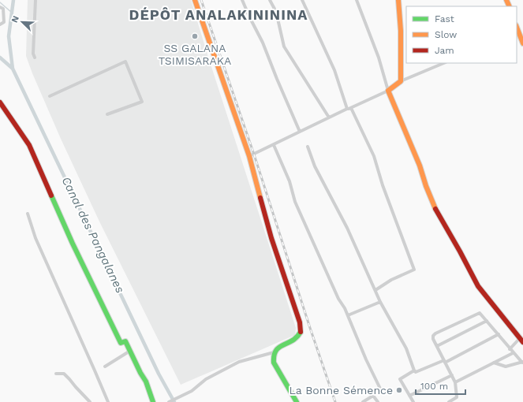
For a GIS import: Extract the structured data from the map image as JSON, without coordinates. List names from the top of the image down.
{
  "districts": ["DÉPÔT ANALAKINININA"],
  "water": ["Canal des Pangalanes"],
  "places": ["SS GALANA TSIMISARAKA", "La Bonne Sémence"],
  "legend": ["Fast", "Slow", "Jam"],
  "scale_bar": "100 m",
  "north": "top left"
}
